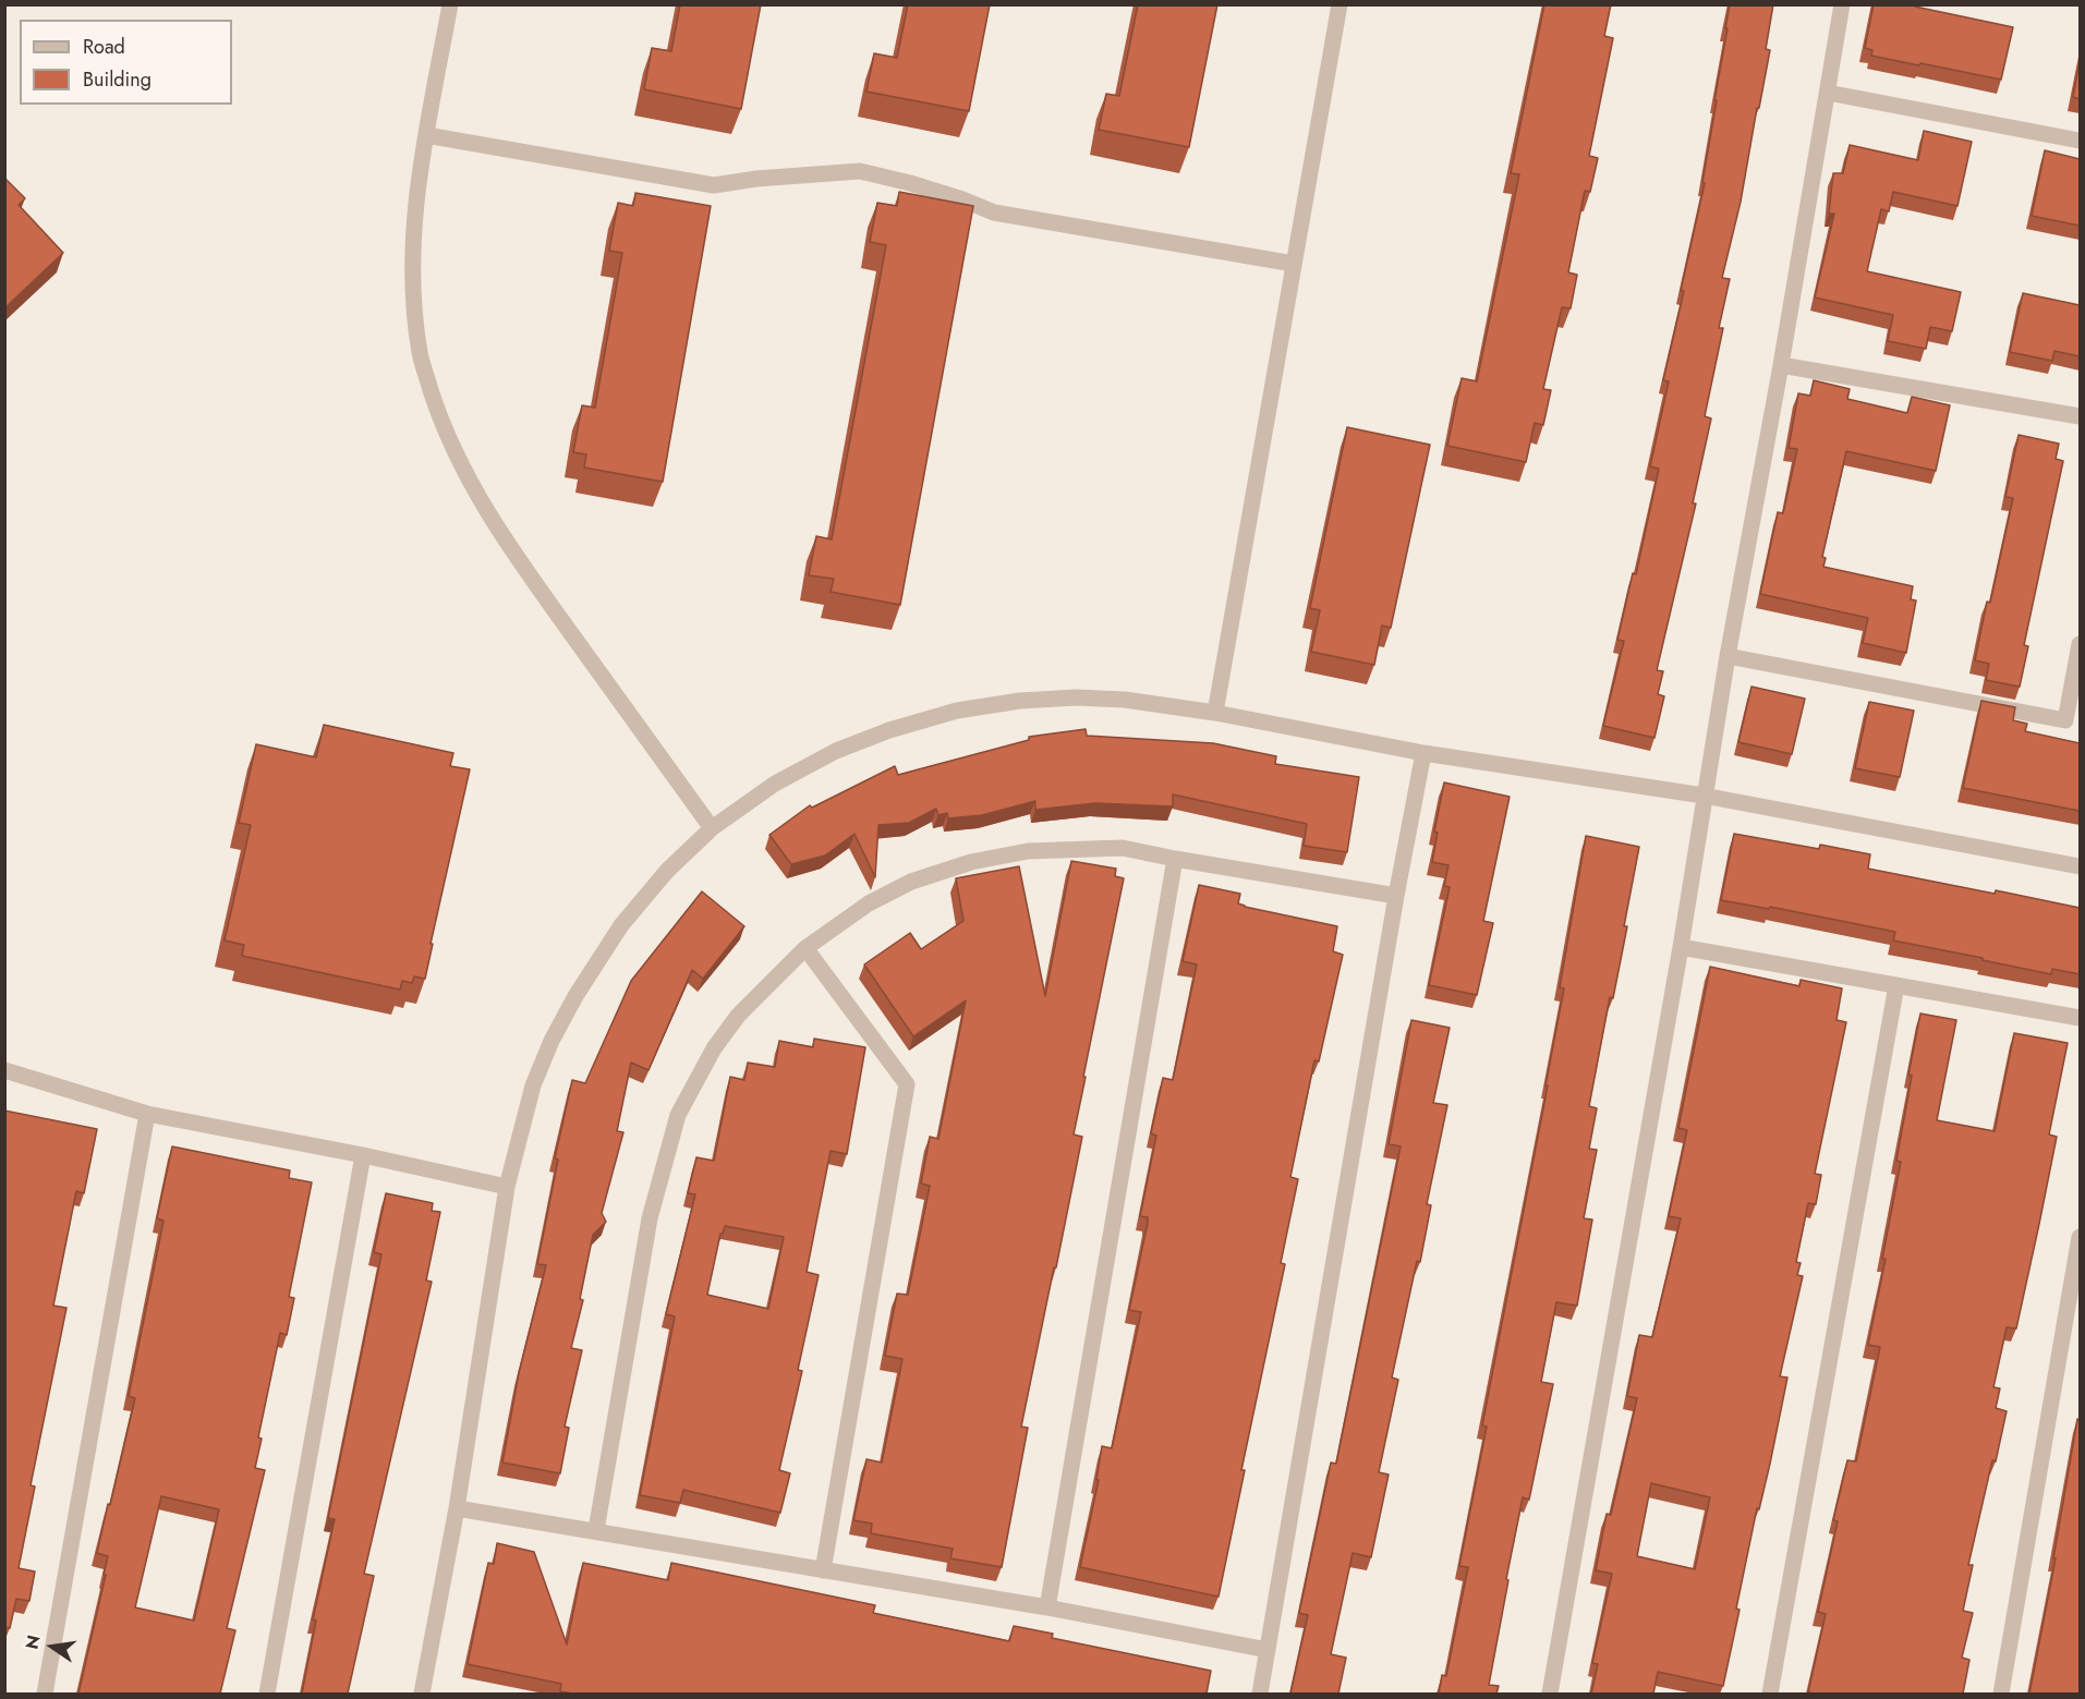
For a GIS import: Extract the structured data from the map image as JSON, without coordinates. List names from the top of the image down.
{
  "legend": ["Road", "Building"],
  "north": "left"
}
